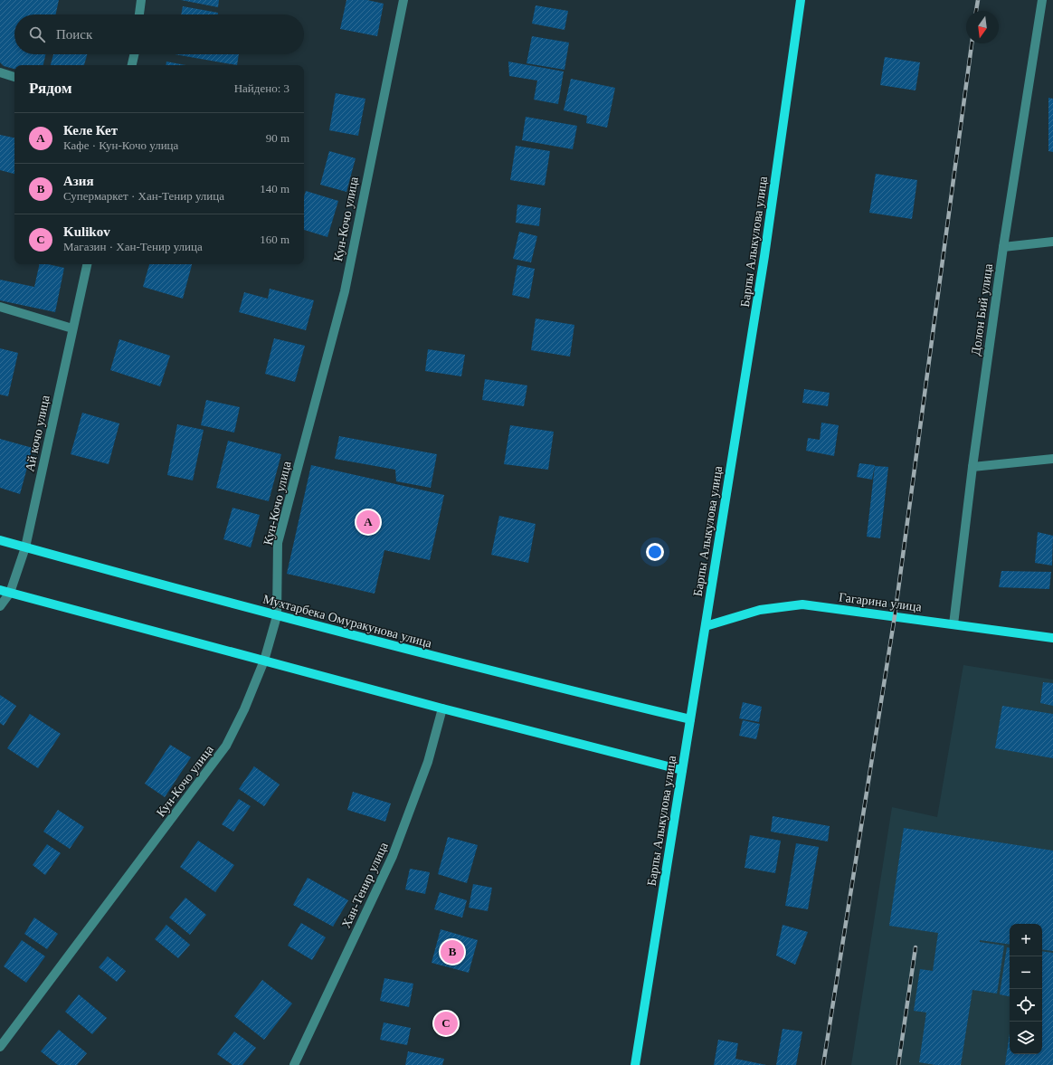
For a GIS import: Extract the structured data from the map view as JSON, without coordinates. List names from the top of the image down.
{
  "streets": {
    "main road": ["Барпы Алыкулова улица", "Гагарина улица", "Мухтарбека Омуракунова улица"],
    "street": [
      "Кун-Кочо улица",
      "Долон Бий улица",
      "Ай кочо улица",
      "Хан-Тенир улица"
    ]
  },
  "crossings": [
    ["Кун-Кочо улица", "Мухтарбека Омуракунова улица"],
    ["Барпы Алыкулова улица", "Гагарина улица"],
    ["Барпы Алыкулова улица", "Мухтарбека Омуракунова улица"],
    ["Долон Бий улица", "Гагарина улица"],
    ["Ай кочо улица", "Мухтарбека Омуракунова улица"]
  ],
  "north": "bottom",
  "page": {
    "search": "Поиск",
    "heading": ["Рядом", "Найдено: 3"],
    "list": [
      {
        "mark": "A",
        "name": "Келе Кет",
        "note": "Кафе · Кун-Кочо улица",
        "value": "90 m"
      },
      {
        "mark": "B",
        "name": "Азия",
        "note": "Супермаркет · Хан-Тенир улица",
        "value": "140 m"
      },
      {
        "mark": "C",
        "name": "Kulikov",
        "note": "Магазин · Хан-Тенир улица",
        "value": "160 m"
      }
    ],
    "pins": ["A", "B", "C"],
    "map_buttons": ["+", "−"]
  }
}
